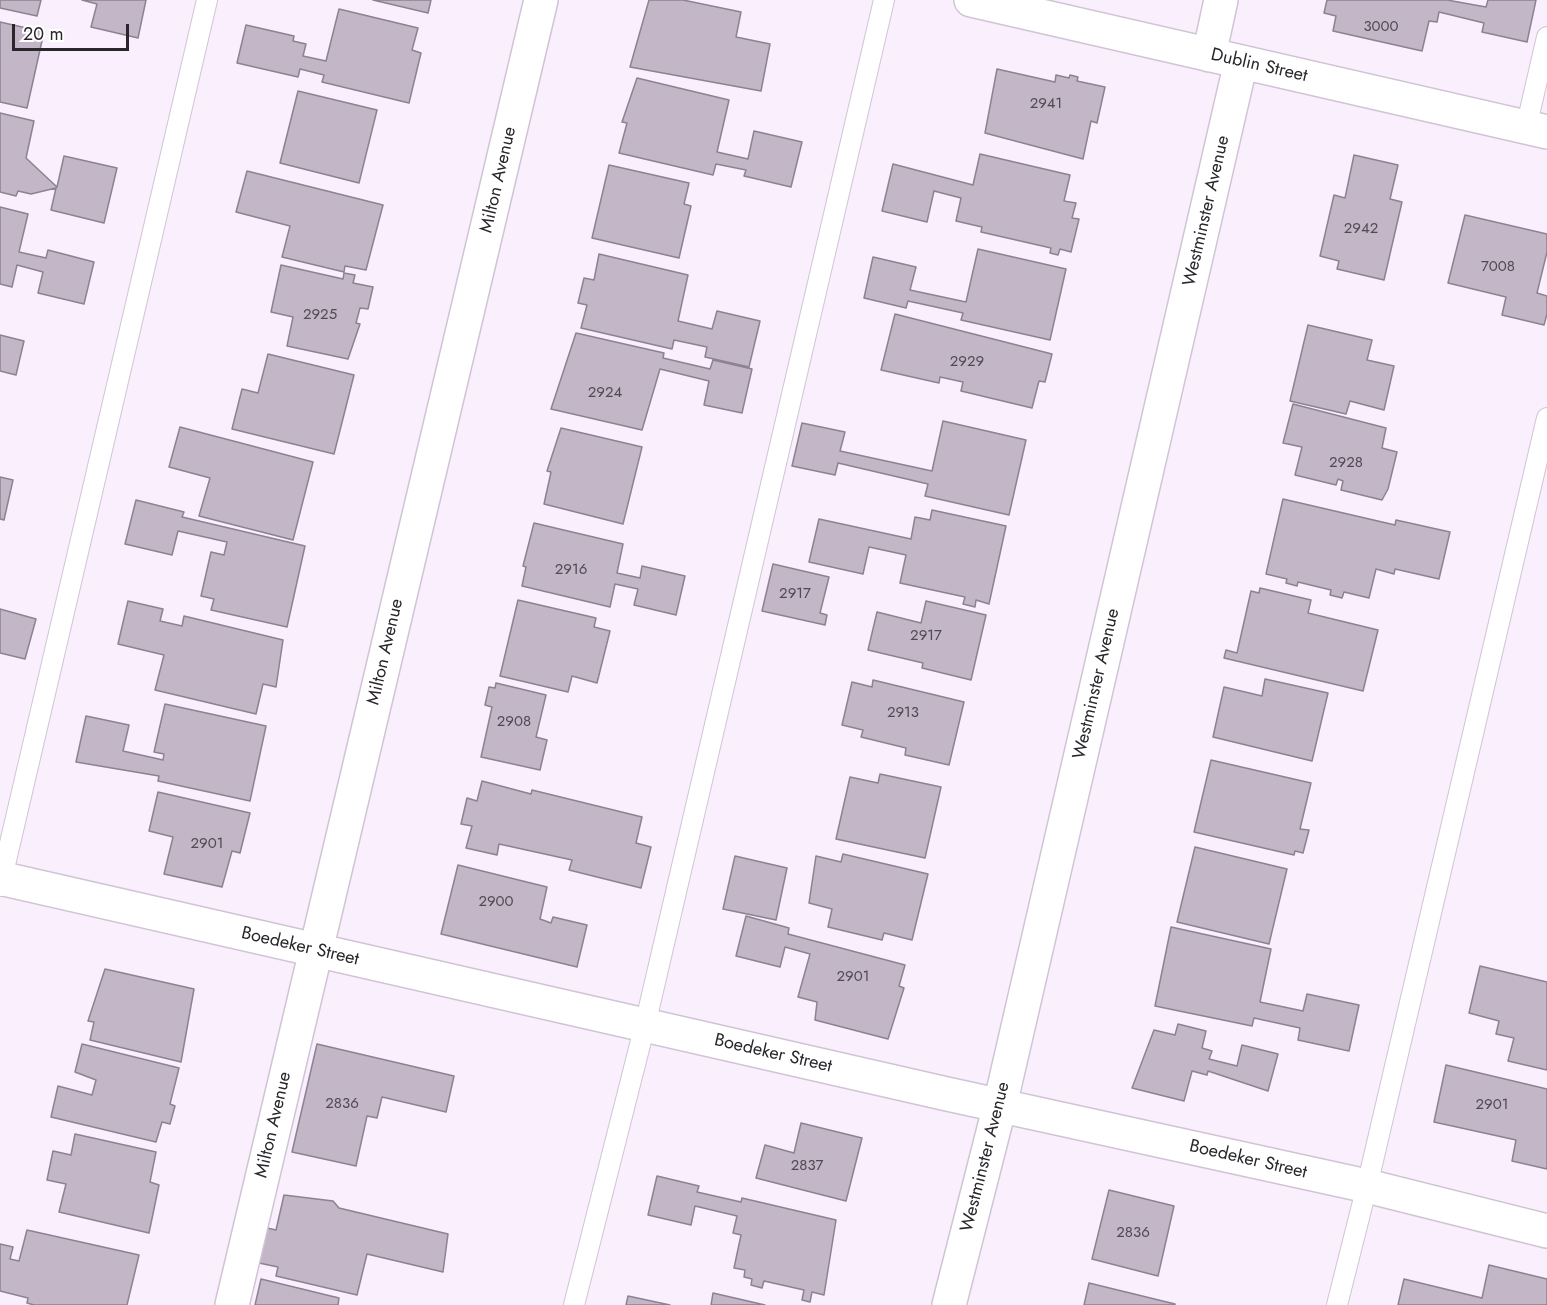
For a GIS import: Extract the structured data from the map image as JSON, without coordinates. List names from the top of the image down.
{
  "streets": {
    "street": [
      "Dublin Street",
      "Milton Avenue",
      "Westminster Avenue",
      "Boedeker Street"
    ]
  },
  "crossings": [
    ["Dublin Street", "Westminster Avenue"],
    ["Milton Avenue", "Boedeker Street"],
    ["Westminster Avenue", "Boedeker Street"]
  ],
  "house_numbers": [
    "3000",
    "2941",
    "2942",
    "7008",
    "2925",
    "2929",
    "2924",
    "2928",
    "2916",
    "2917",
    "2917",
    "2913",
    "2908",
    "2901",
    "2900",
    "2901",
    "2836",
    "2901",
    "2837",
    "2836"
  ],
  "scale_bar": "20 m"
}
